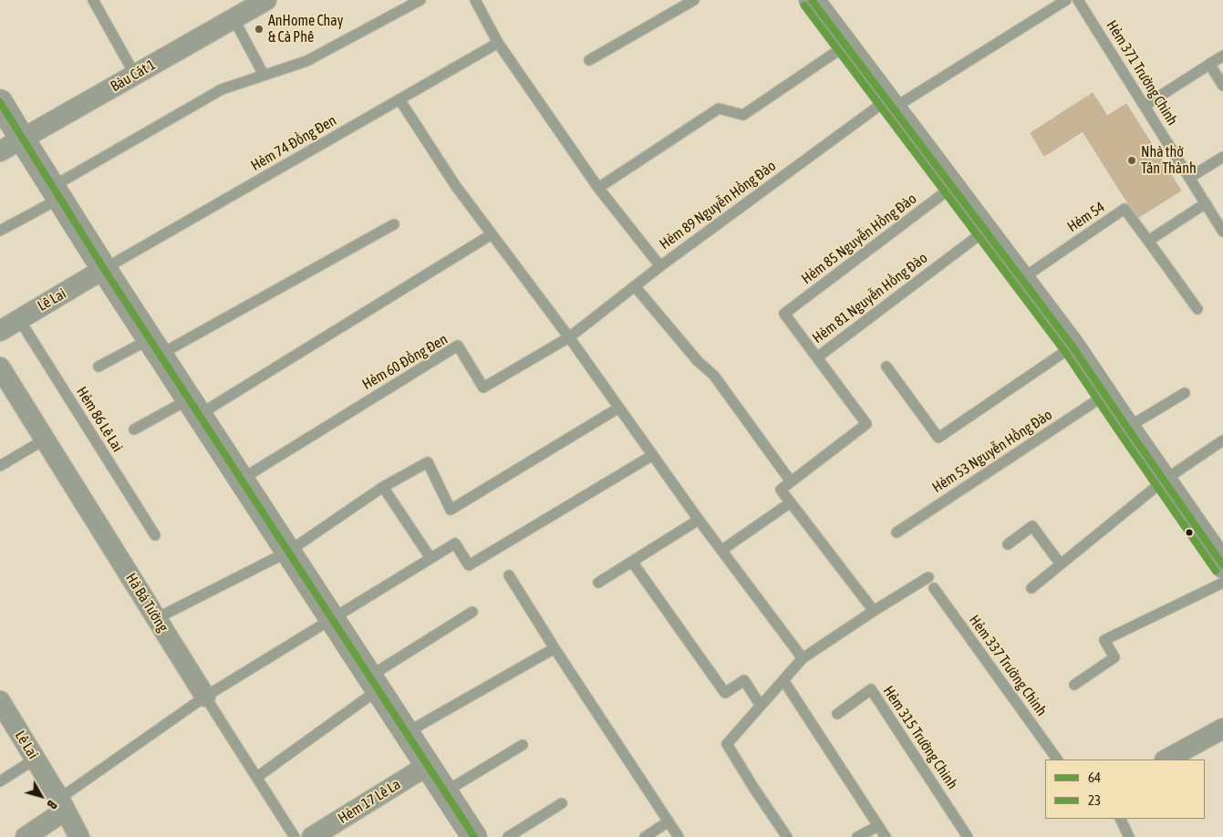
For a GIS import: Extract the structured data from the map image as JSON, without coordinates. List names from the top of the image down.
{
  "streets": {
    "street": [
      "Bàu Cát 1",
      "Lê Lai",
      "Hà Bá Tường",
      "Hẻm 17 Lê La"
    ],
    "lane": [
      "Hẻm 371 Trường Chinh",
      "Hẻm 74 Đồng Đen",
      "Hẻm 89 Nguyễn Hồng Đào",
      "Hẻm 54",
      "Hẻm 85 Nguyễn Hồng Đào",
      "Hẻm 81 Nguyễn Hồng Đào",
      "Hẻm 60 Đồng Đen",
      "Hẻm 86 Lê Lai",
      "Hẻm 53 Nguyễn Hồng Đào",
      "Hẻm 337 Trường Chinh",
      "Hẻm 315 Trường Chinh"
    ]
  },
  "crossings": [
    ["Hẻm 74 Đồng Đen", "Lê Lai"],
    ["Hẻm 89 Nguyễn Hồng Đào", "Hẻm 60 Đồng Đen"],
    ["Hẻm 85 Nguyễn Hồng Đào", "Hẻm 81 Nguyễn Hồng Đào"],
    ["Lê Lai", "Hẻm 86 Lê Lai"]
  ],
  "places": ["AnHome Chay & Cà Phê", "Nhà thờ Tân Thành"],
  "lines": ["transit line 64", "transit line 23"],
  "legend": ["64", "23"],
  "north": "bottom right"
}
